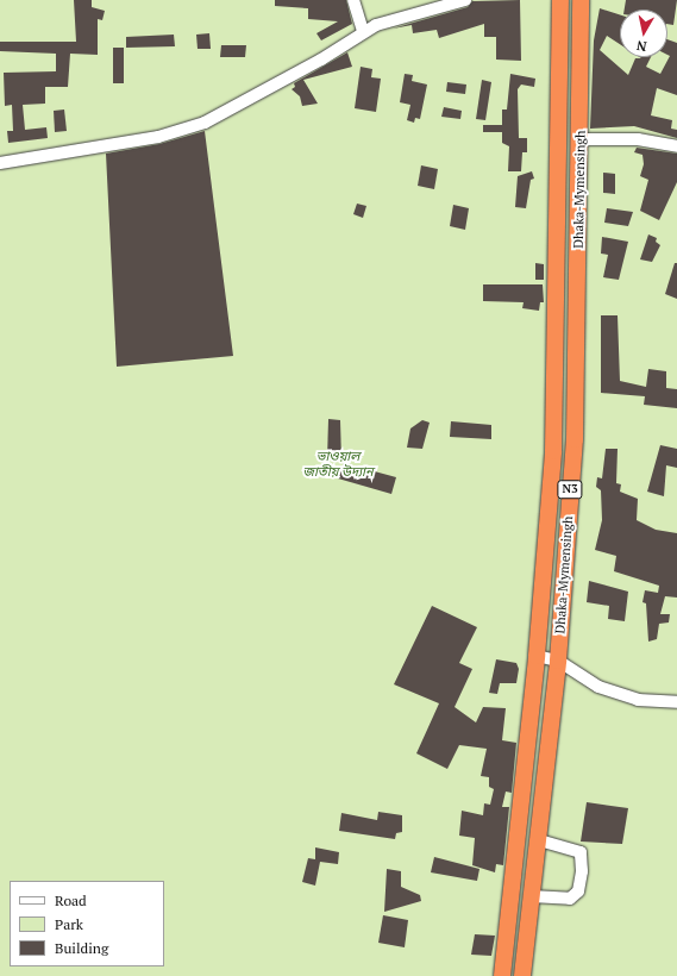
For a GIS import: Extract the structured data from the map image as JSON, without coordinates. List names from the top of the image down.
{
  "streets": {
    "highway": ["Dhaka-Mymensingh", "N3"]
  },
  "parks": ["ভাওয়াল জাতীয় উদ্যান"],
  "legend": ["Road", "Park", "Building"],
  "north": "bottom"
}
